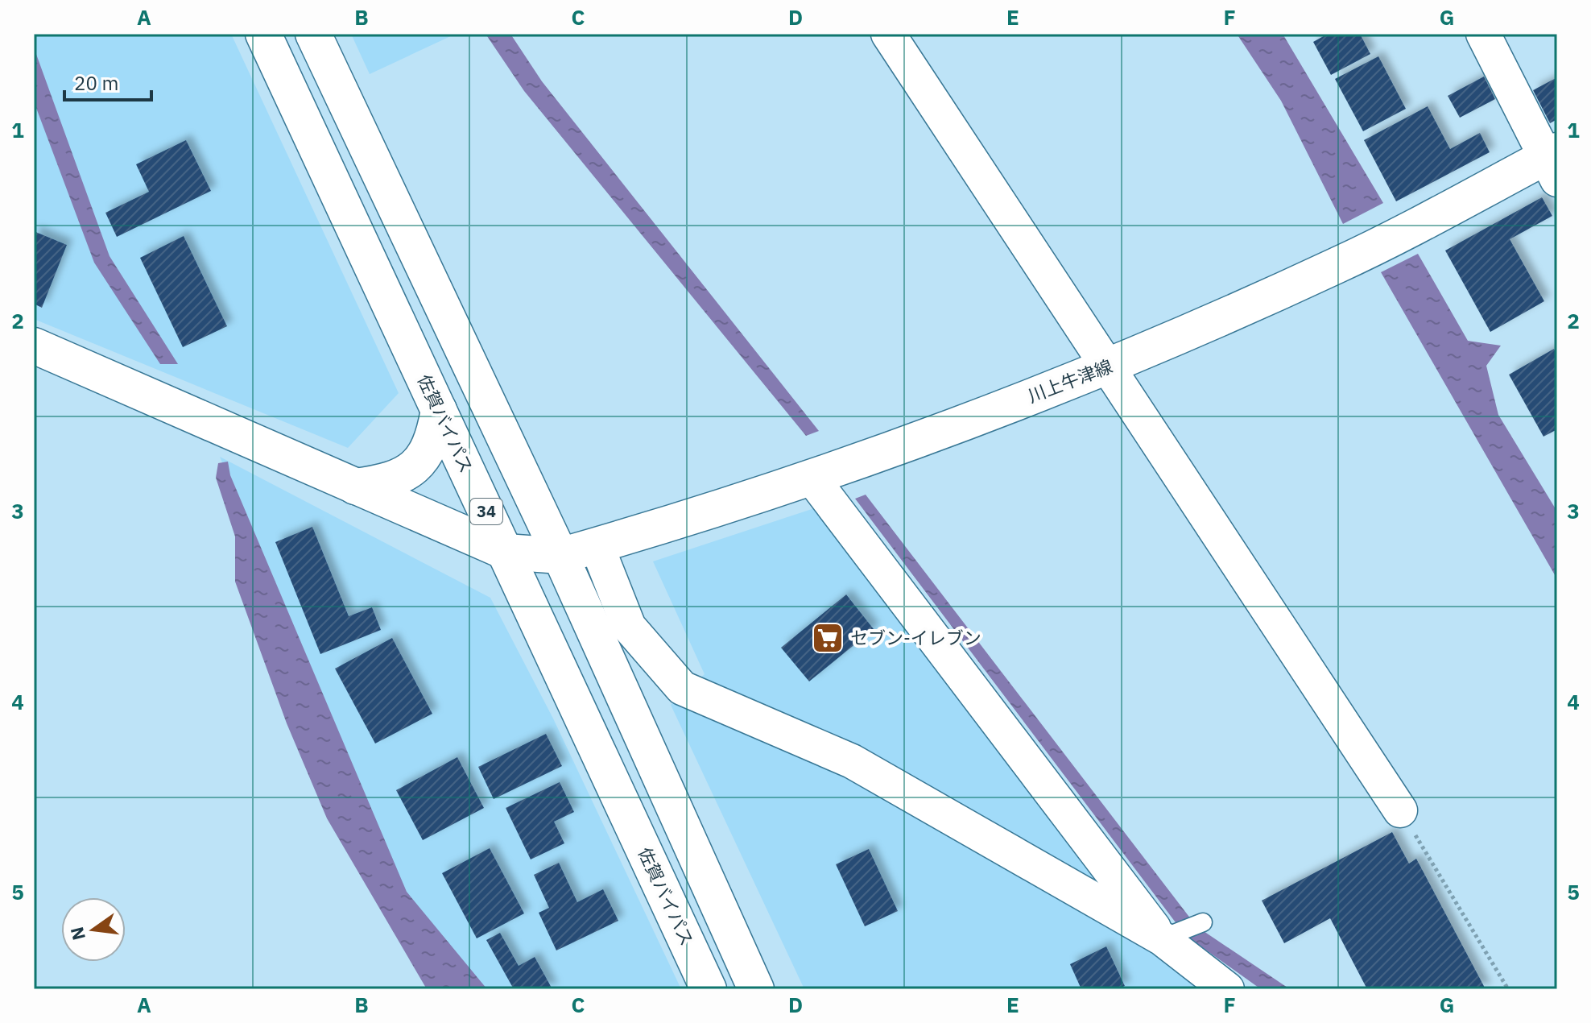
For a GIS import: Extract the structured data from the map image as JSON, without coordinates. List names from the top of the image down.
{
  "streets": {
    "main road": ["川上牛津線", "佐賀バイパス", "34"]
  },
  "places": {
    "supermarket": ["セブン-イレブン"]
  },
  "scale_bar": "20 m",
  "north": "left",
  "grid": {
    "columns": [
      "A",
      "B",
      "C",
      "D",
      "E",
      "F",
      "G"
    ],
    "rows": [
      "1",
      "2",
      "3",
      "4",
      "5"
    ]
  }
}
